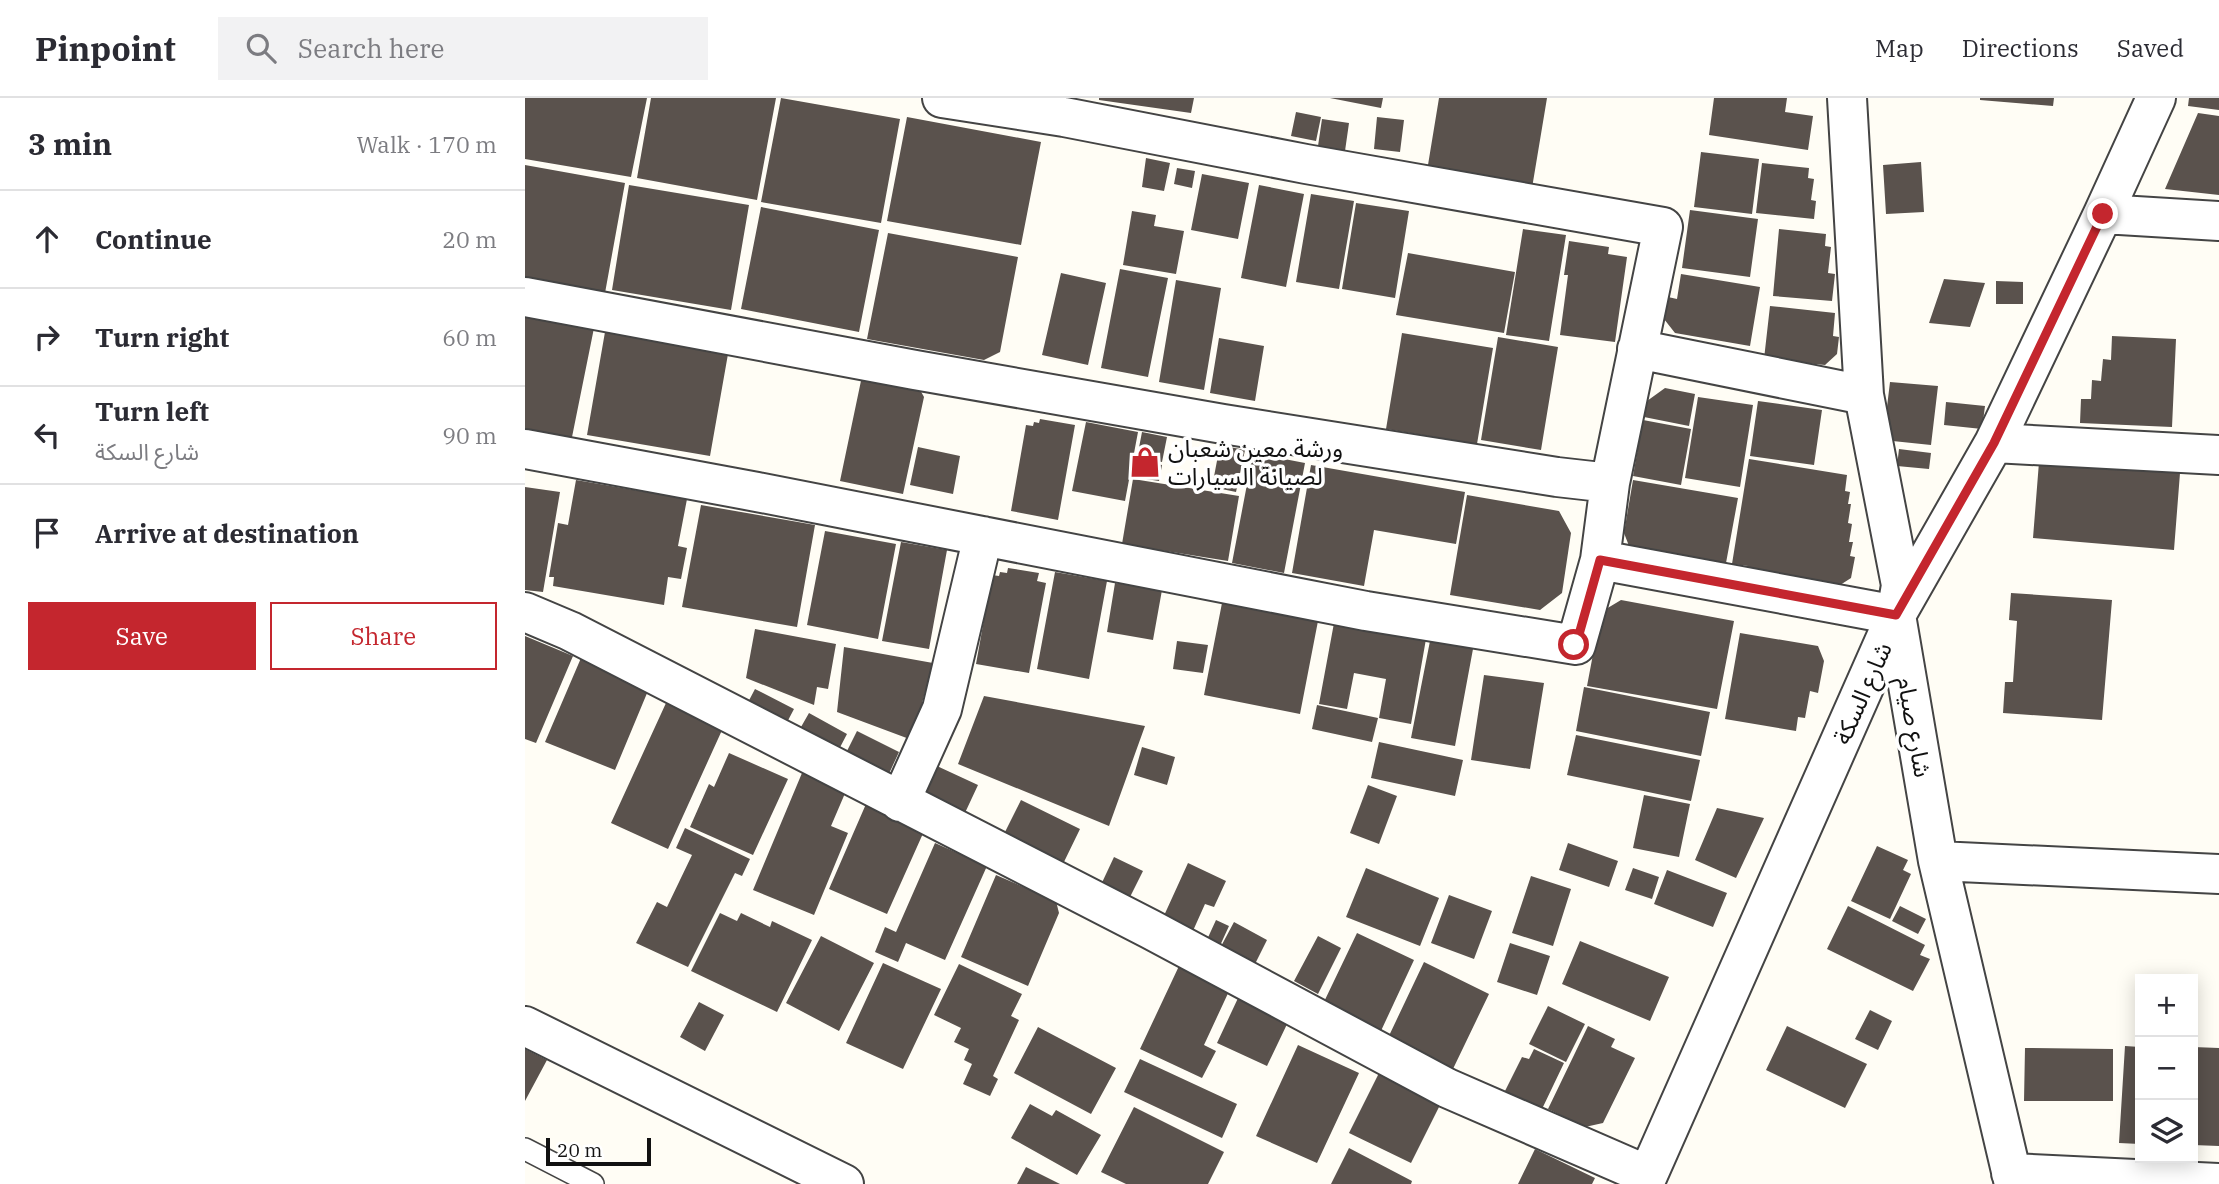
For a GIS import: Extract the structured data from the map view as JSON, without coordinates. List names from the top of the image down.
{
  "streets": {
    "street": ["شارع السكة", "شارع صيام"]
  },
  "crossings": [
    ["شارع السكة", "شارع صيام"]
  ],
  "places": {
    "shop": ["ورشة معين شعبان لصيانة السيارات"]
  },
  "scale_bar": "20 m",
  "page": {
    "header": "Pinpoint",
    "search": "Search here",
    "nav": ["Map", "Directions", "Saved"],
    "heading": ["3 min", "Walk · 170 m"],
    "list": [
      ["Continue", "20 m"],
      ["Turn right", "60 m"],
      ["Turn left", "شارع السكة", "90 m"],
      "Arrive at destination"
    ],
    "buttons": ["Save", "Share"],
    "map_buttons": ["+", "−"],
    "scale": "20 m"
  }
}
